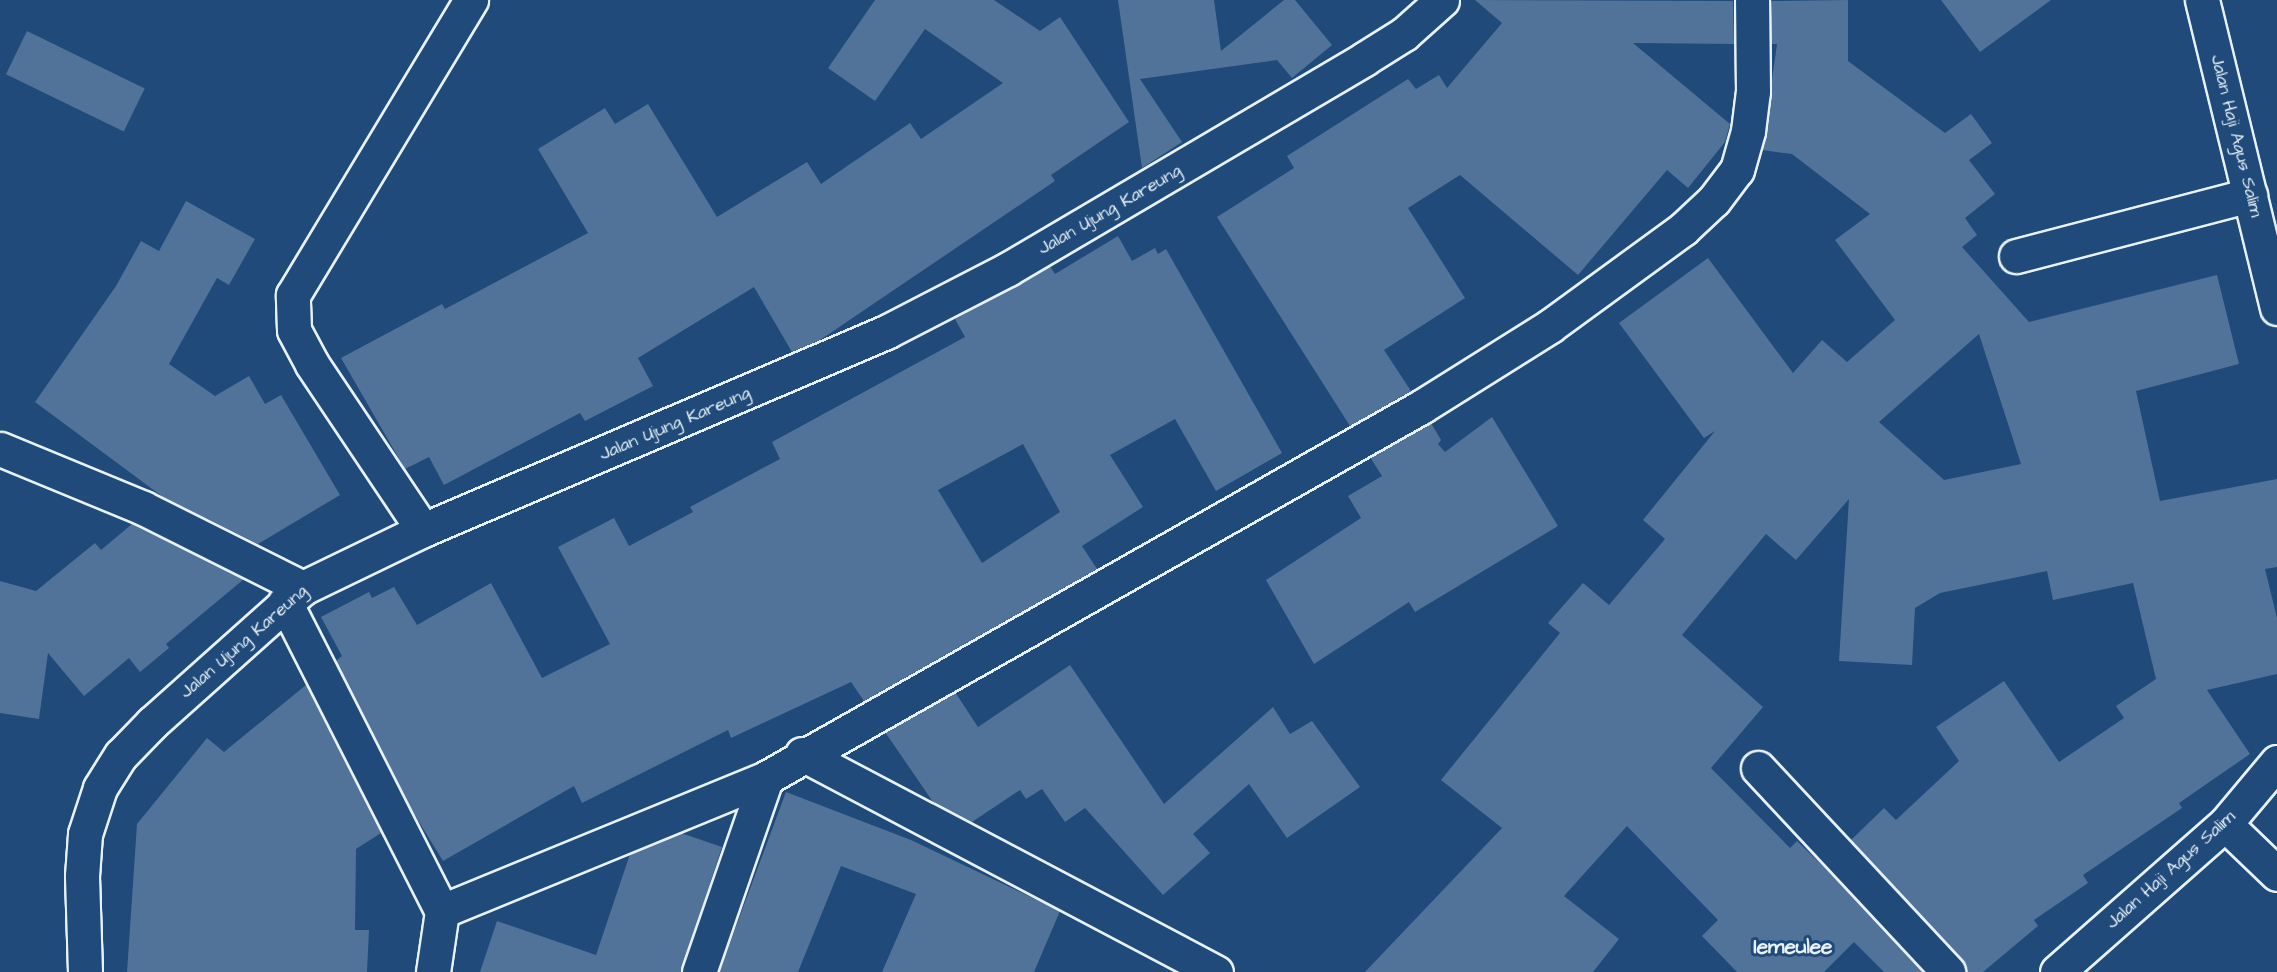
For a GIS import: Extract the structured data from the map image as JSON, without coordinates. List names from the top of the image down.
{
  "streets": {
    "street": ["Jalan Haji Agus Salim", "Jalan Ujung Kareung"]
  },
  "districts": ["Iemeulee"]
}
